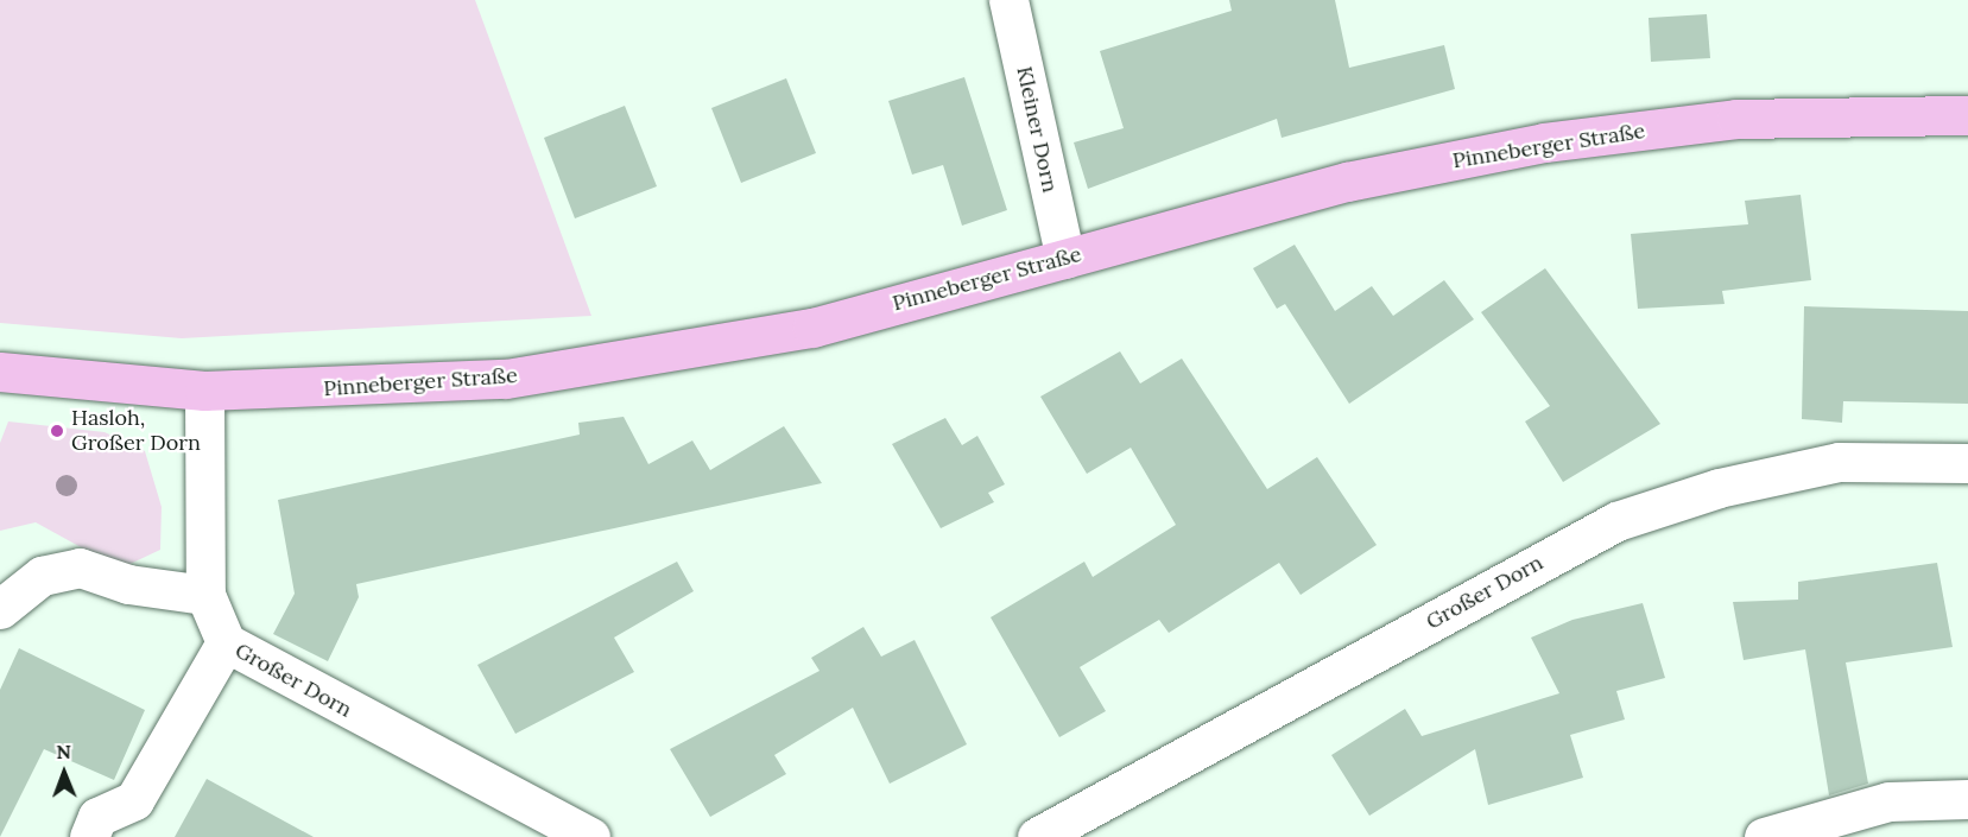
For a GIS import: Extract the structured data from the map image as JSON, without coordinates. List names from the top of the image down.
{
  "streets": {
    "main road": ["Pinneberger Straße"],
    "street": ["Kleiner Dorn", "Großer Dorn"]
  },
  "crossings": [
    ["Kleiner Dorn", "Pinneberger Straße"],
    ["Pinneberger Straße", "Großer Dorn"]
  ],
  "places": ["Hasloh, Großer Dorn"],
  "north": "top"
}
